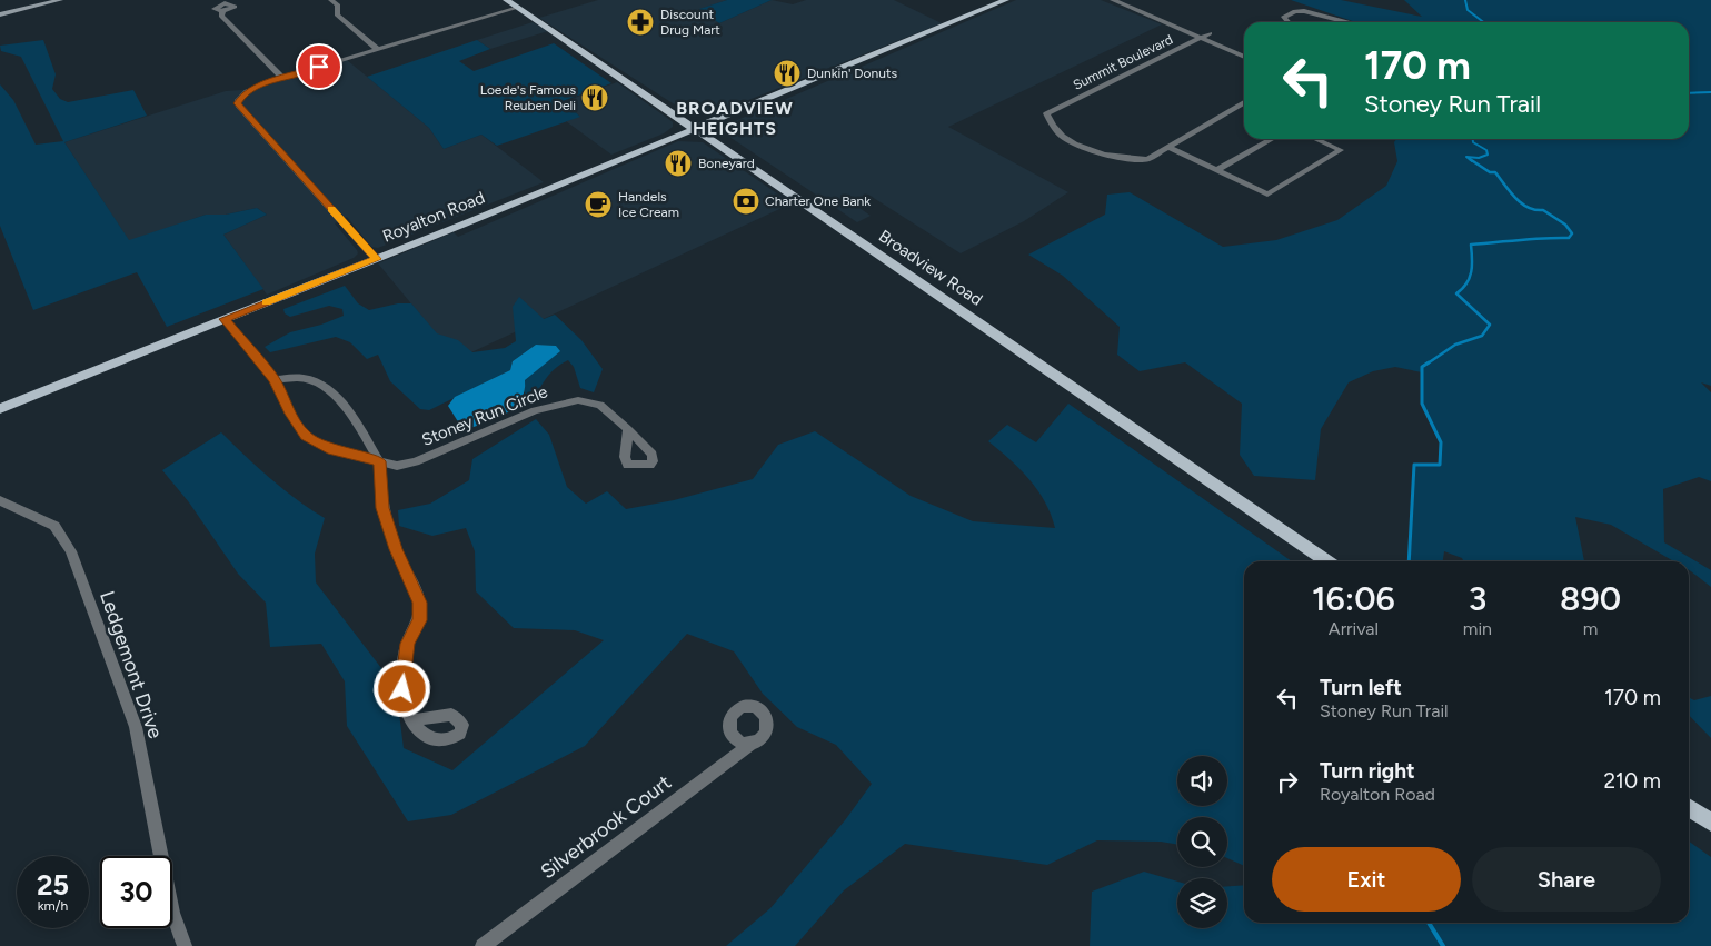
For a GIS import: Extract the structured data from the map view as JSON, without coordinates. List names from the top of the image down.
{
  "streets": {
    "main road": ["Royalton Road", "Broadview Road"],
    "street": [
      "Summit Boulevard",
      "Stoney Run Circle",
      "Ledgemont Drive",
      "Silverbrook Court"
    ]
  },
  "crossings": [
    ["Royalton Road", "Broadview Road"],
    ["Royalton Road", "Stoney Run Circle"]
  ],
  "districts": ["BROADVIEW HEIGHTS"],
  "places": {
    "pharmacy": ["Discount Drug Mart"],
    "restaurant": ["Dunkin' Donuts", "Loede's Famous Reuben Deli", "Boneyard"],
    "bank": ["Charter One Bank"],
    "cafe": ["Handels Ice Cream"]
  },
  "page": {
    "turn": ["170 m", "Stoney Run Trail"],
    "eta": [
      "16:06",
      "Arrival",
      "3",
      "min",
      "890",
      "m"
    ],
    "list": [
      {
        "name": "Turn left",
        "note": "Stoney Run Trail",
        "value": "170 m"
      },
      {
        "name": "Turn right",
        "note": "Royalton Road",
        "value": "210 m"
      }
    ],
    "buttons": ["Exit", "Share"],
    "speed": "25 km/h",
    "limit": "30"
  }
}
